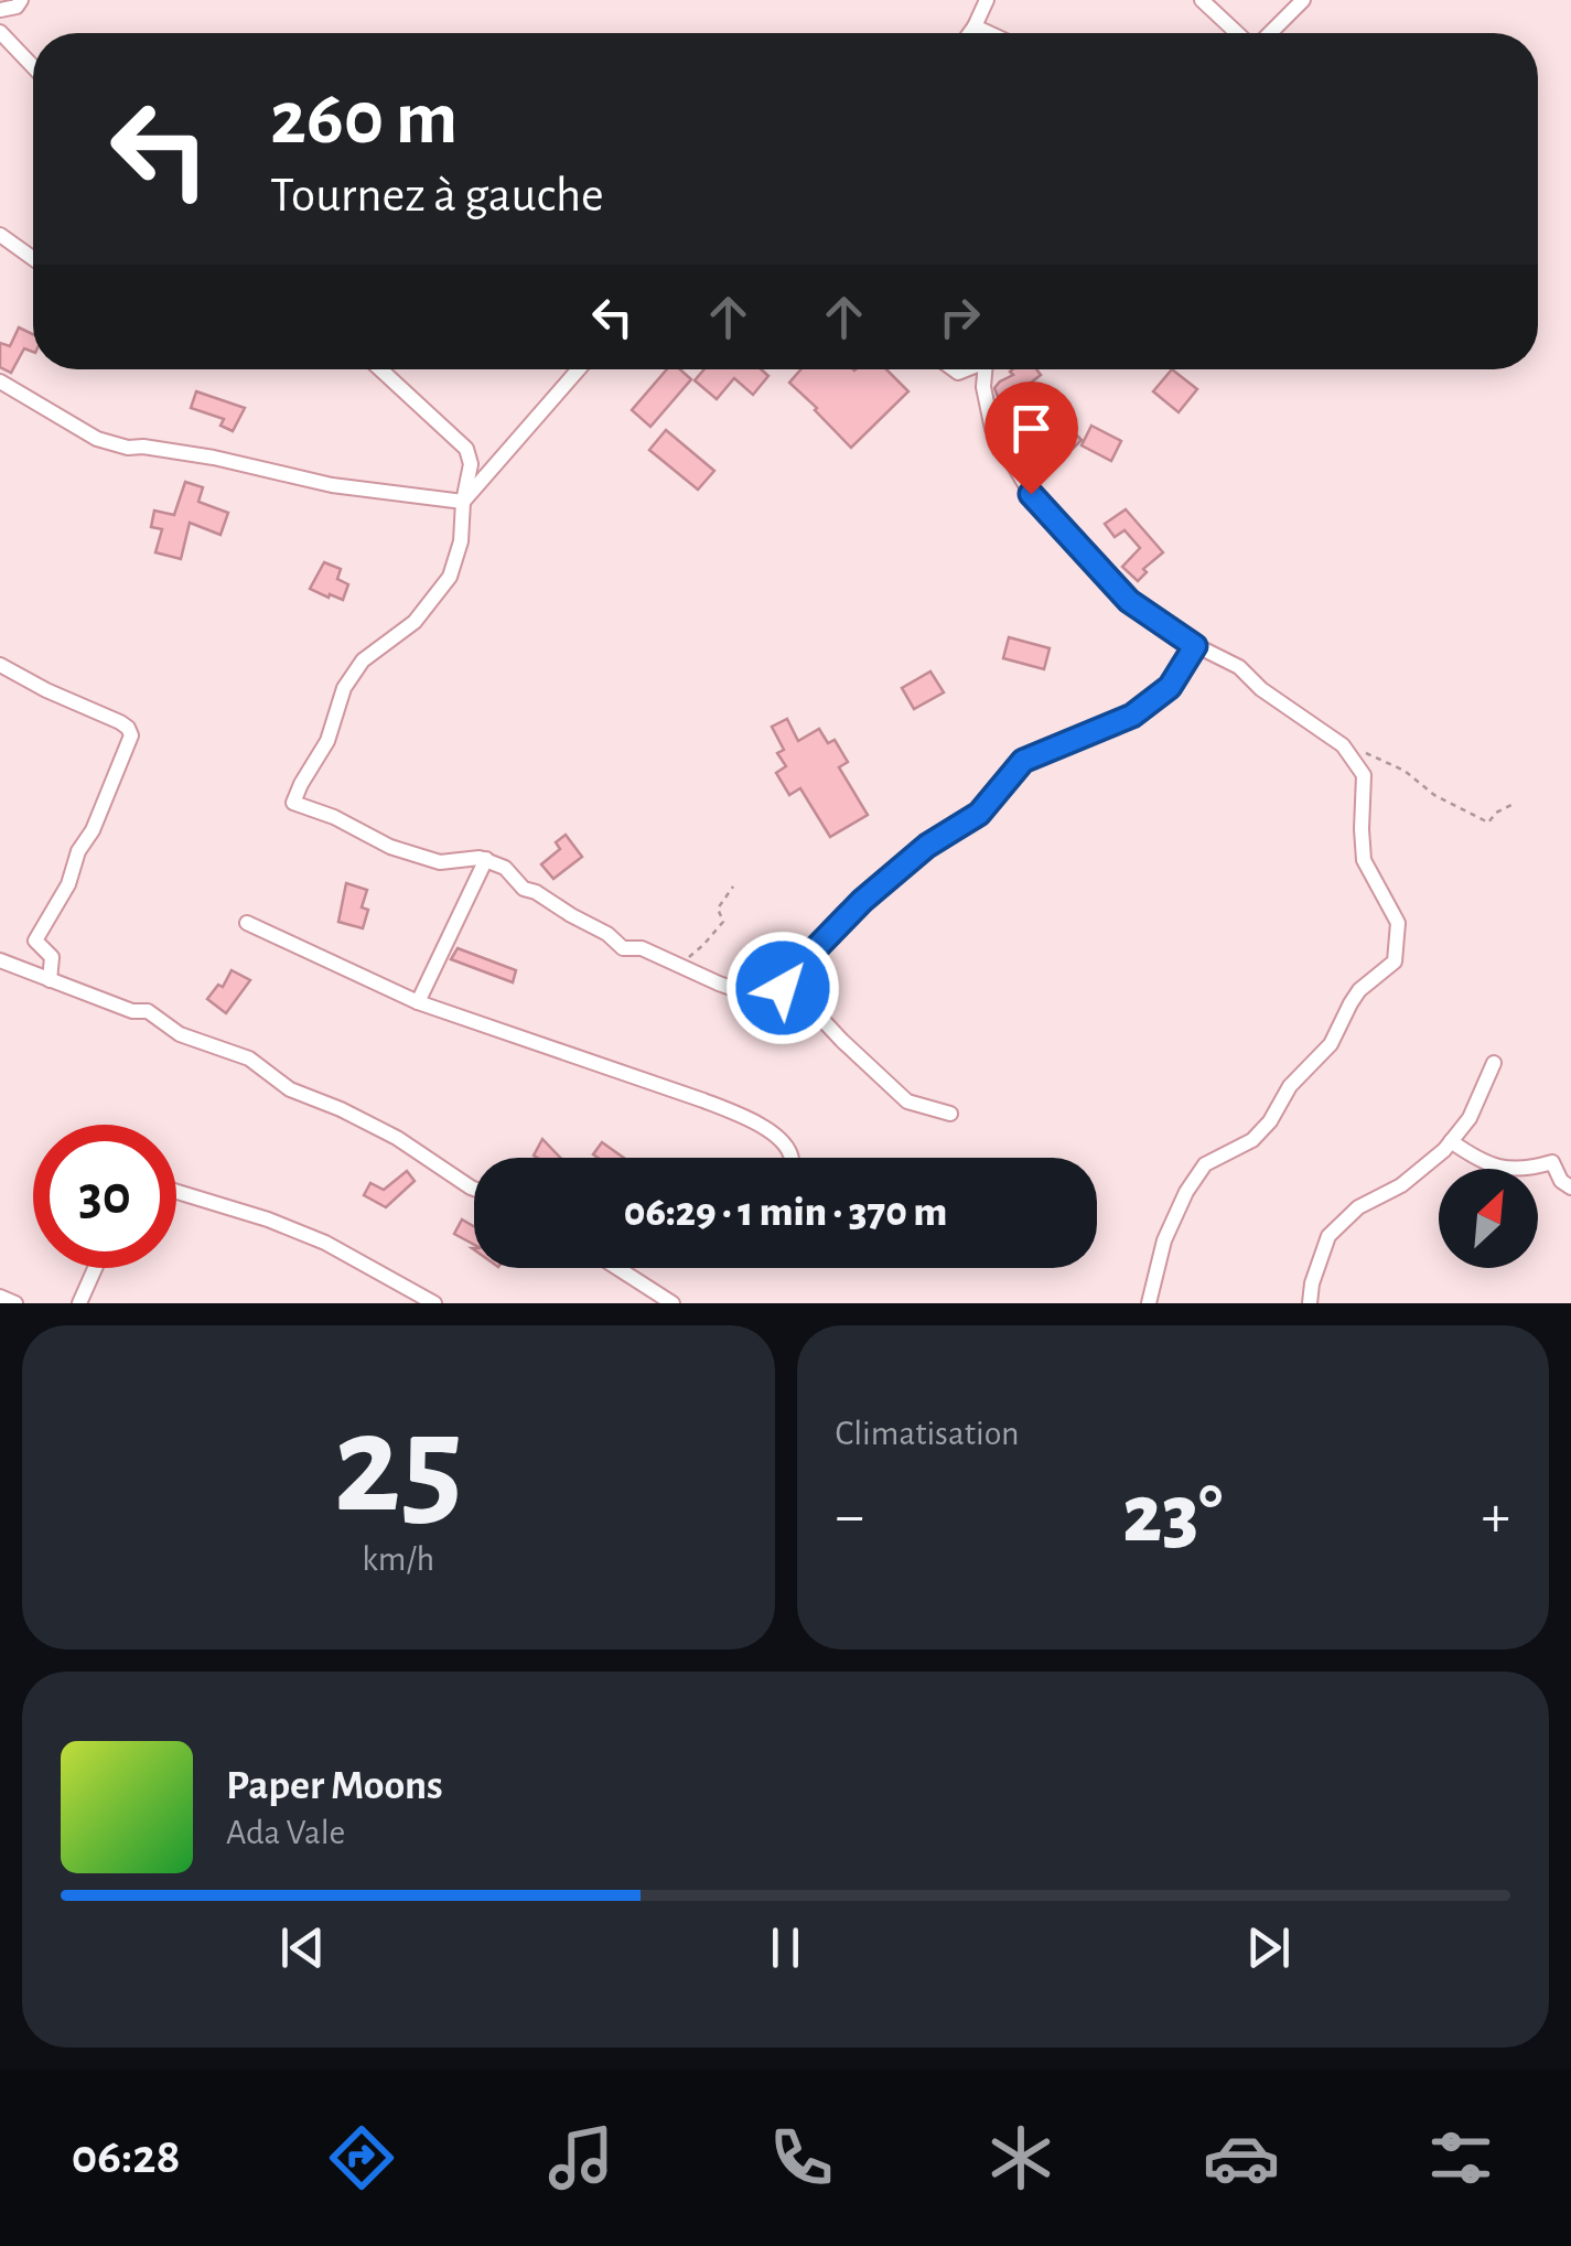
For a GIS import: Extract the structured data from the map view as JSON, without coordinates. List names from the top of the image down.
{
  "north": "top right",
  "page": {
    "turn": ["260 m", "Tournez à gauche"],
    "limit": "30",
    "trip": "06:29 · 1 min · 370 m",
    "tile": [
      ["25", "km/h"],
      "Climatisation"
    ],
    "heat": ["−", "23°", "+"],
    "song": ["Paper Moons", "Ada Vale"],
    "tabs": "06:28"
  }
}
